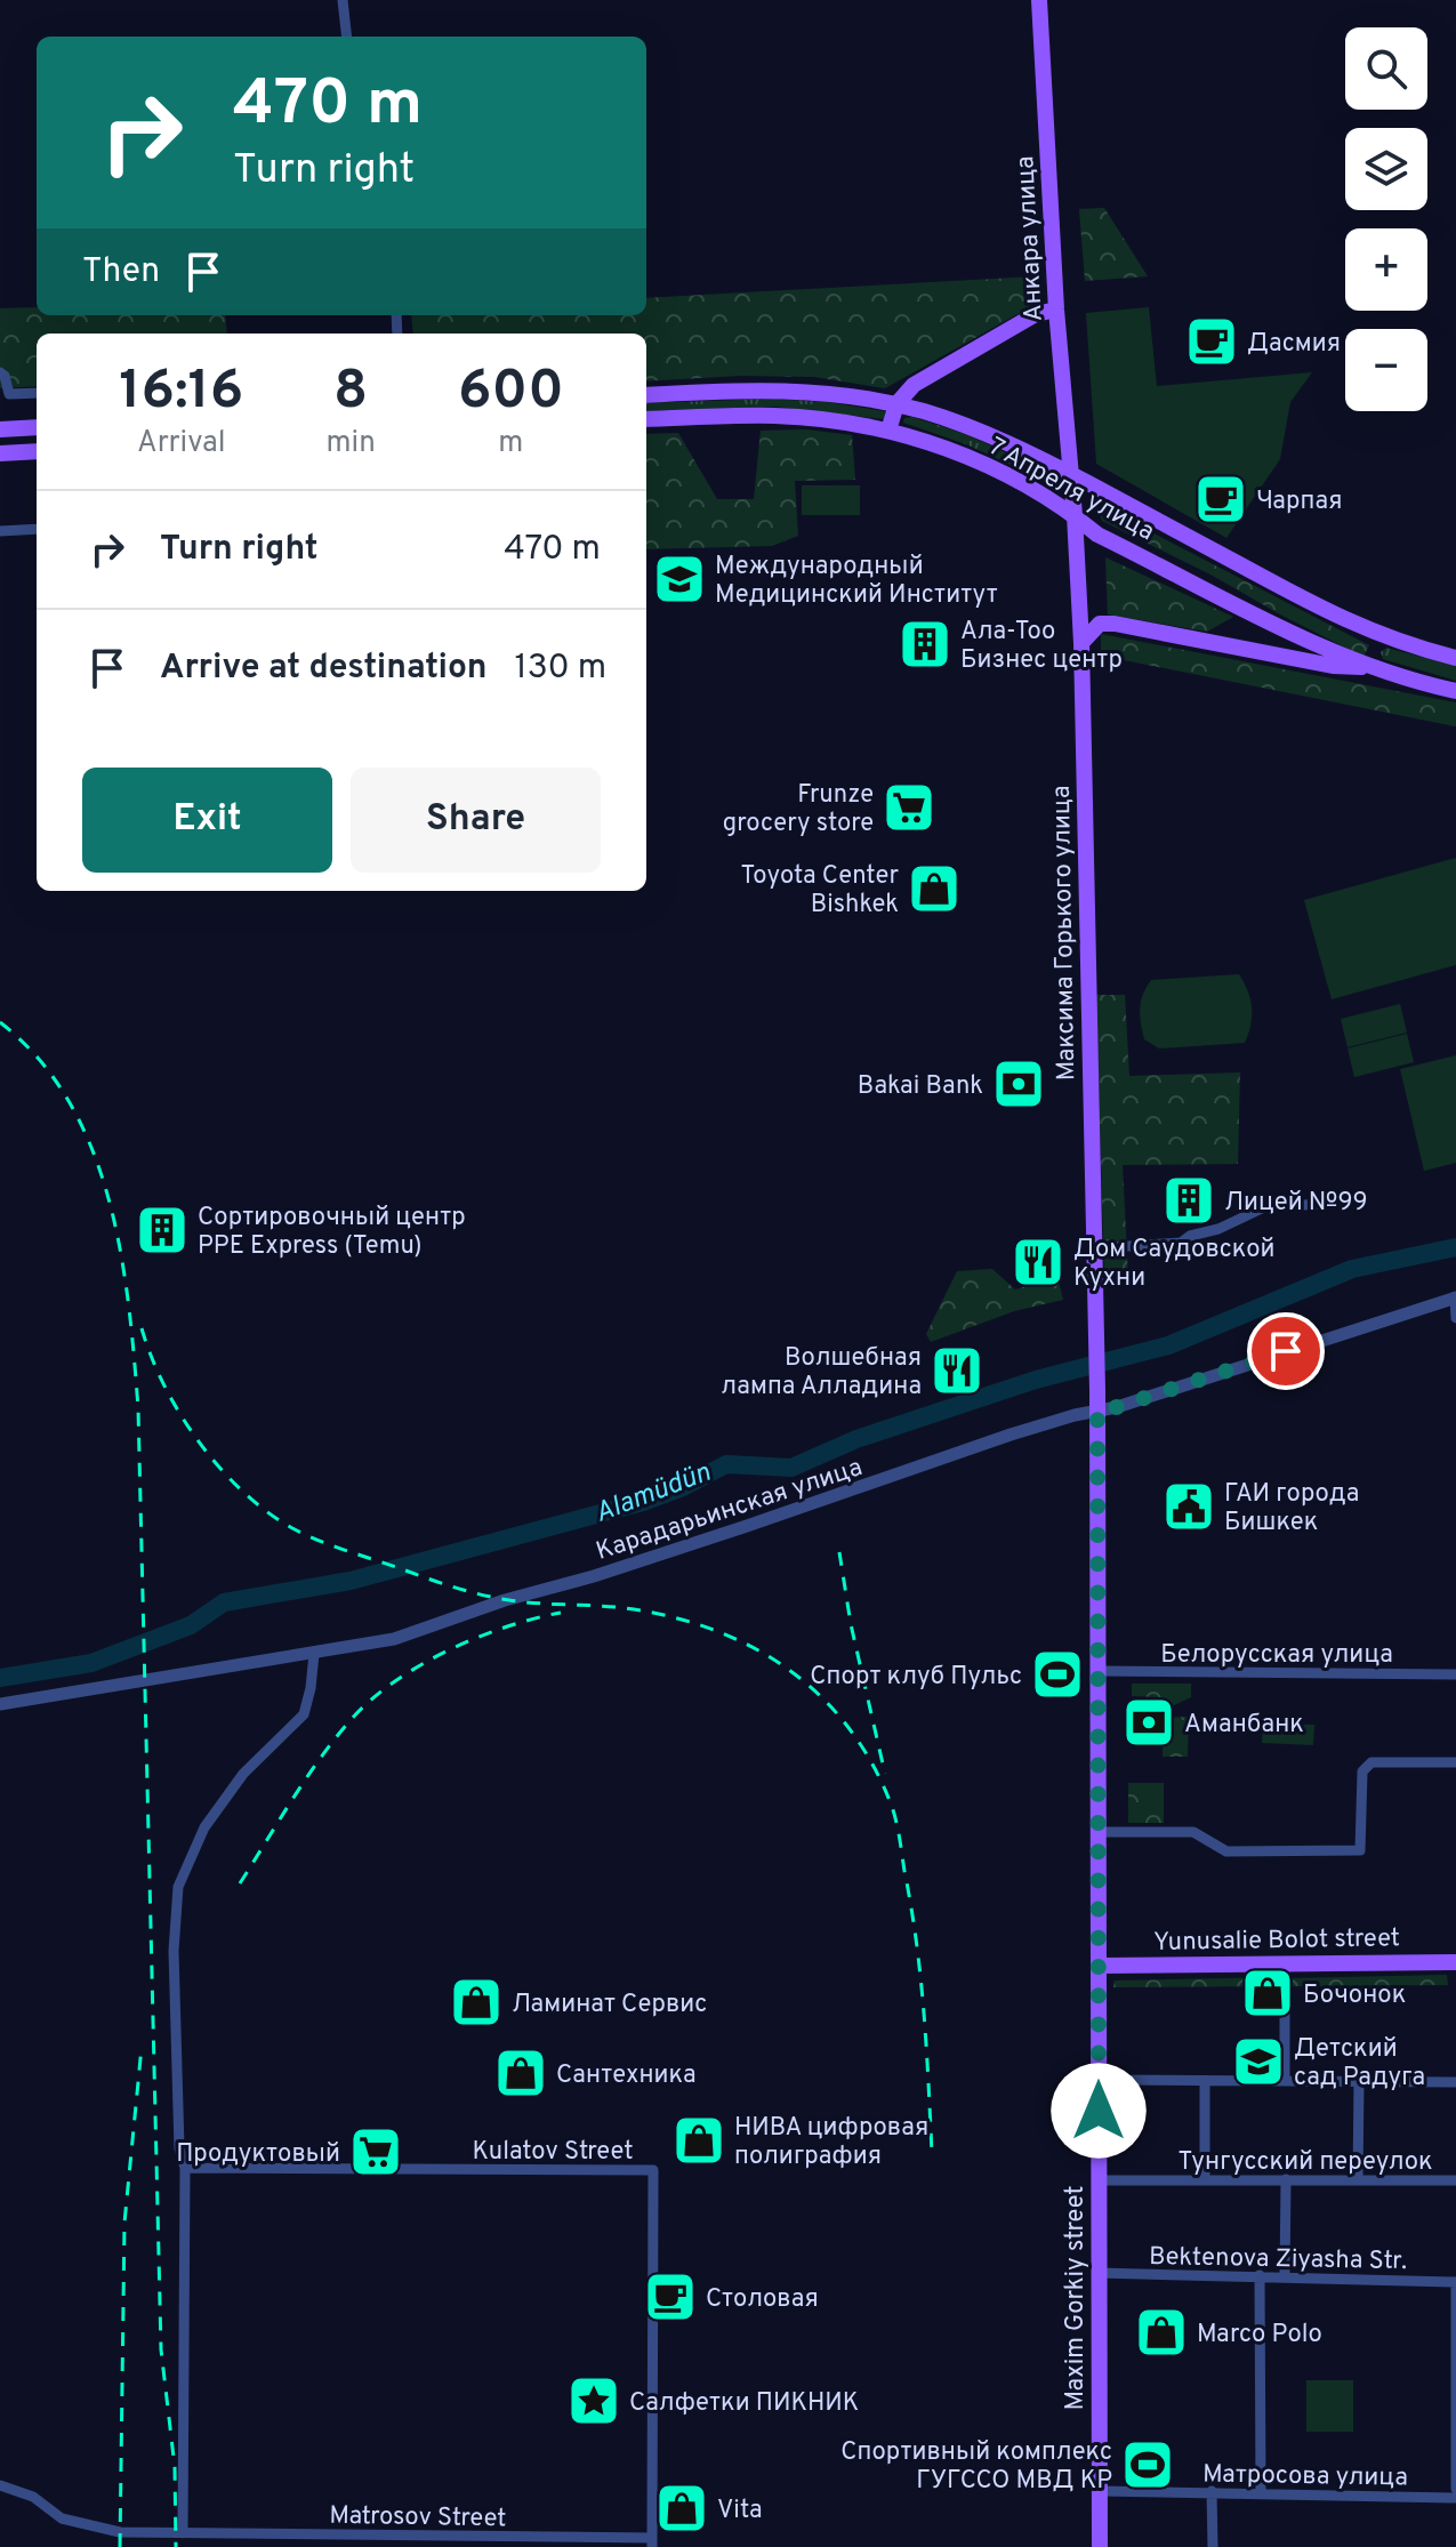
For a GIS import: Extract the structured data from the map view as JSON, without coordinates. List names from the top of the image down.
{
  "streets": {
    "main road": [
      "Анкара улица",
      "7 Апреля улица",
      "Максима Горького улица",
      "Yunusalie Bolot street",
      "Maxim Gorkiy street"
    ],
    "street": [
      "Карадарьинская улица",
      "Белорусская улица",
      "Kulatov Street",
      "Тунгусский переулок",
      "Bektenova Ziyasha Str.",
      "Матросова улица",
      "Matrosov Street"
    ]
  },
  "crossings": [
    ["Анкара улица", "7 Апреля улица"],
    ["Анкара улица", "Максима Горького улица"],
    ["7 Апреля улица", "Максима Горького улица"],
    ["Максима Горького улица", "Maxim Gorkiy street"],
    ["Карадарьинская улица", "Maxim Gorkiy street"],
    ["Белорусская улица", "Maxim Gorkiy street"],
    ["Yunusalie Bolot street", "Maxim Gorkiy street"],
    ["Kulatov Street", "Matrosov Street"],
    ["Тунгусский переулок", "Maxim Gorkiy street"],
    ["Bektenova Ziyasha Str.", "Maxim Gorkiy street"],
    ["Maxim Gorkiy street", "Матросова улица"]
  ],
  "water": ["Alamüdün"],
  "places": {
    "cafe": ["Дасмия", "Чарпая", "Столовая"],
    "school or university": ["Международный Медицинский Институт", "Детский сад Радуга"],
    "building": ["Ала-Тоо Бизнес центр", "Лицей №99", "Сортировочный центр PPE Express (Temu)"],
    "supermarket": ["Frunze grocery store", "Продуктовый"],
    "shop": [
      "Toyota Center Bishkek",
      "Бочонок",
      "Ламинат Сервис",
      "Сантехника",
      "НИВА цифровая полиграфия",
      "Marco Polo",
      "Vita"
    ],
    "bank": ["Bakai Bank", "Аманбанк"],
    "restaurant": ["Дом Саудовской Кухни", "Волшебная лампа Алладина"],
    "public building": ["ГАИ города Бишкек"],
    "sports": ["Спорт клуб Пульс", "Спортивный комплекс ГУГССО МВД КР"],
    "place": ["Салфетки ПИКНИК"]
  },
  "page": {
    "map_buttons": ["+", "−"],
    "turn": ["470 m", "Turn right"],
    "then": "Then",
    "eta": [
      "16:16",
      "Arrival",
      "8",
      "min",
      "600",
      "m"
    ],
    "list": [
      {
        "name": "Turn right",
        "value": "470 m"
      },
      {
        "name": "Arrive at destination",
        "value": "130 m"
      }
    ],
    "buttons": ["Exit", "Share"]
  }
}
